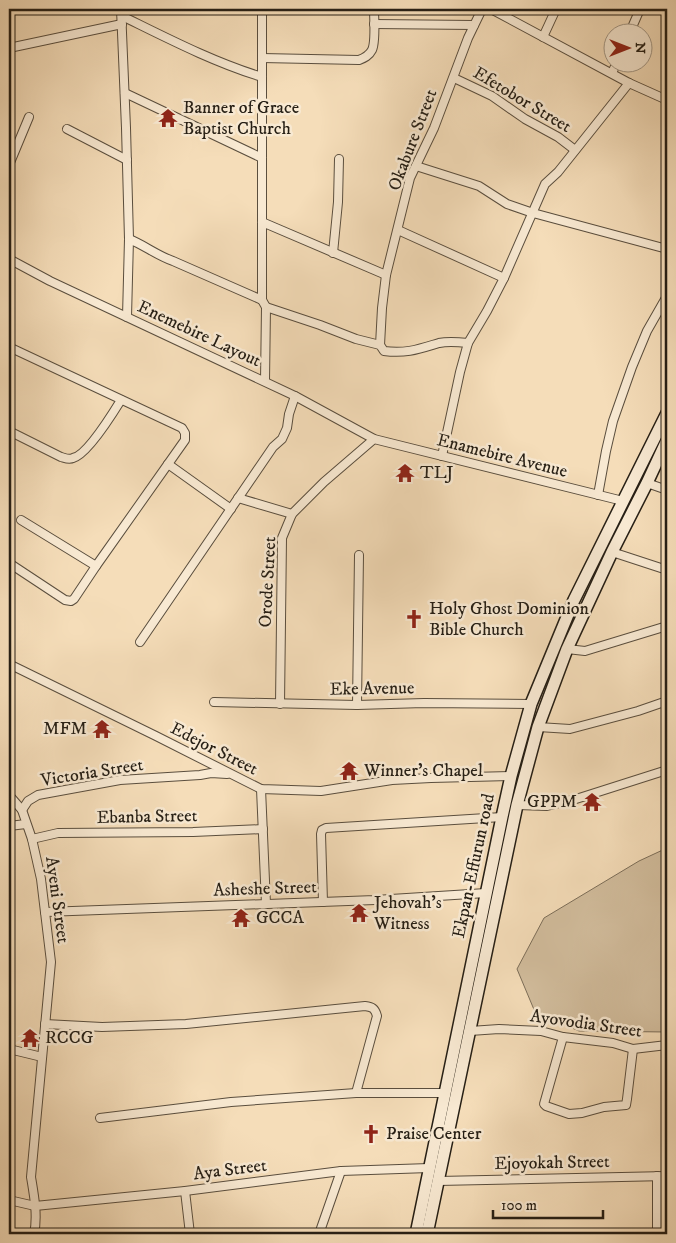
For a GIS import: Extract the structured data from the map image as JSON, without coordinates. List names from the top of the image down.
{
  "streets": {
    "main road": ["Ekpan-Effurun road"],
    "street": [
      "Efetobor Street",
      "Okabure Street",
      "Enemebire Layout",
      "Enamebire Avenue",
      "Orode Street",
      "Eke Avenue",
      "Edejor Street",
      "Victoria Street",
      "Ebanba Street",
      "Asheshe Street",
      "Ayeni Street",
      "Ayovodia Street",
      "Ejoyokah Street",
      "Aya Street"
    ]
  },
  "crossings": [
    ["Efetobor Street", "Okabure Street"],
    ["Enemebire Layout", "Enamebire Avenue"],
    ["Enemebire Layout", "Orode Street"],
    ["Enamebire Avenue", "Orode Street"],
    ["Enamebire Avenue", "Ekpan-Effurun road"],
    ["Orode Street", "Eke Avenue"],
    ["Eke Avenue", "Ekpan-Effurun road"],
    ["Edejor Street", "Victoria Street"],
    ["Edejor Street", "Ekpan-Effurun road"],
    ["Victoria Street", "Ayeni Street"],
    ["Ebanba Street", "Ayeni Street"],
    ["Ekpan-Effurun road", "Asheshe Street"],
    ["Ekpan-Effurun road", "Aya Street"],
    ["Asheshe Street", "Ayeni Street"],
    ["Ayeni Street", "Aya Street"]
  ],
  "places": {
    "temple": [
      "Banner of Grace Baptist Church",
      "TLJ",
      "MFM",
      "Winner's Chapel",
      "GPPM",
      "Jehovah's Witness",
      "GCCA",
      "RCCG"
    ],
    "church": ["Holy Ghost Dominion Bible Church", "Praise Center"]
  },
  "scale_bar": "100 m",
  "north": "right"
}
